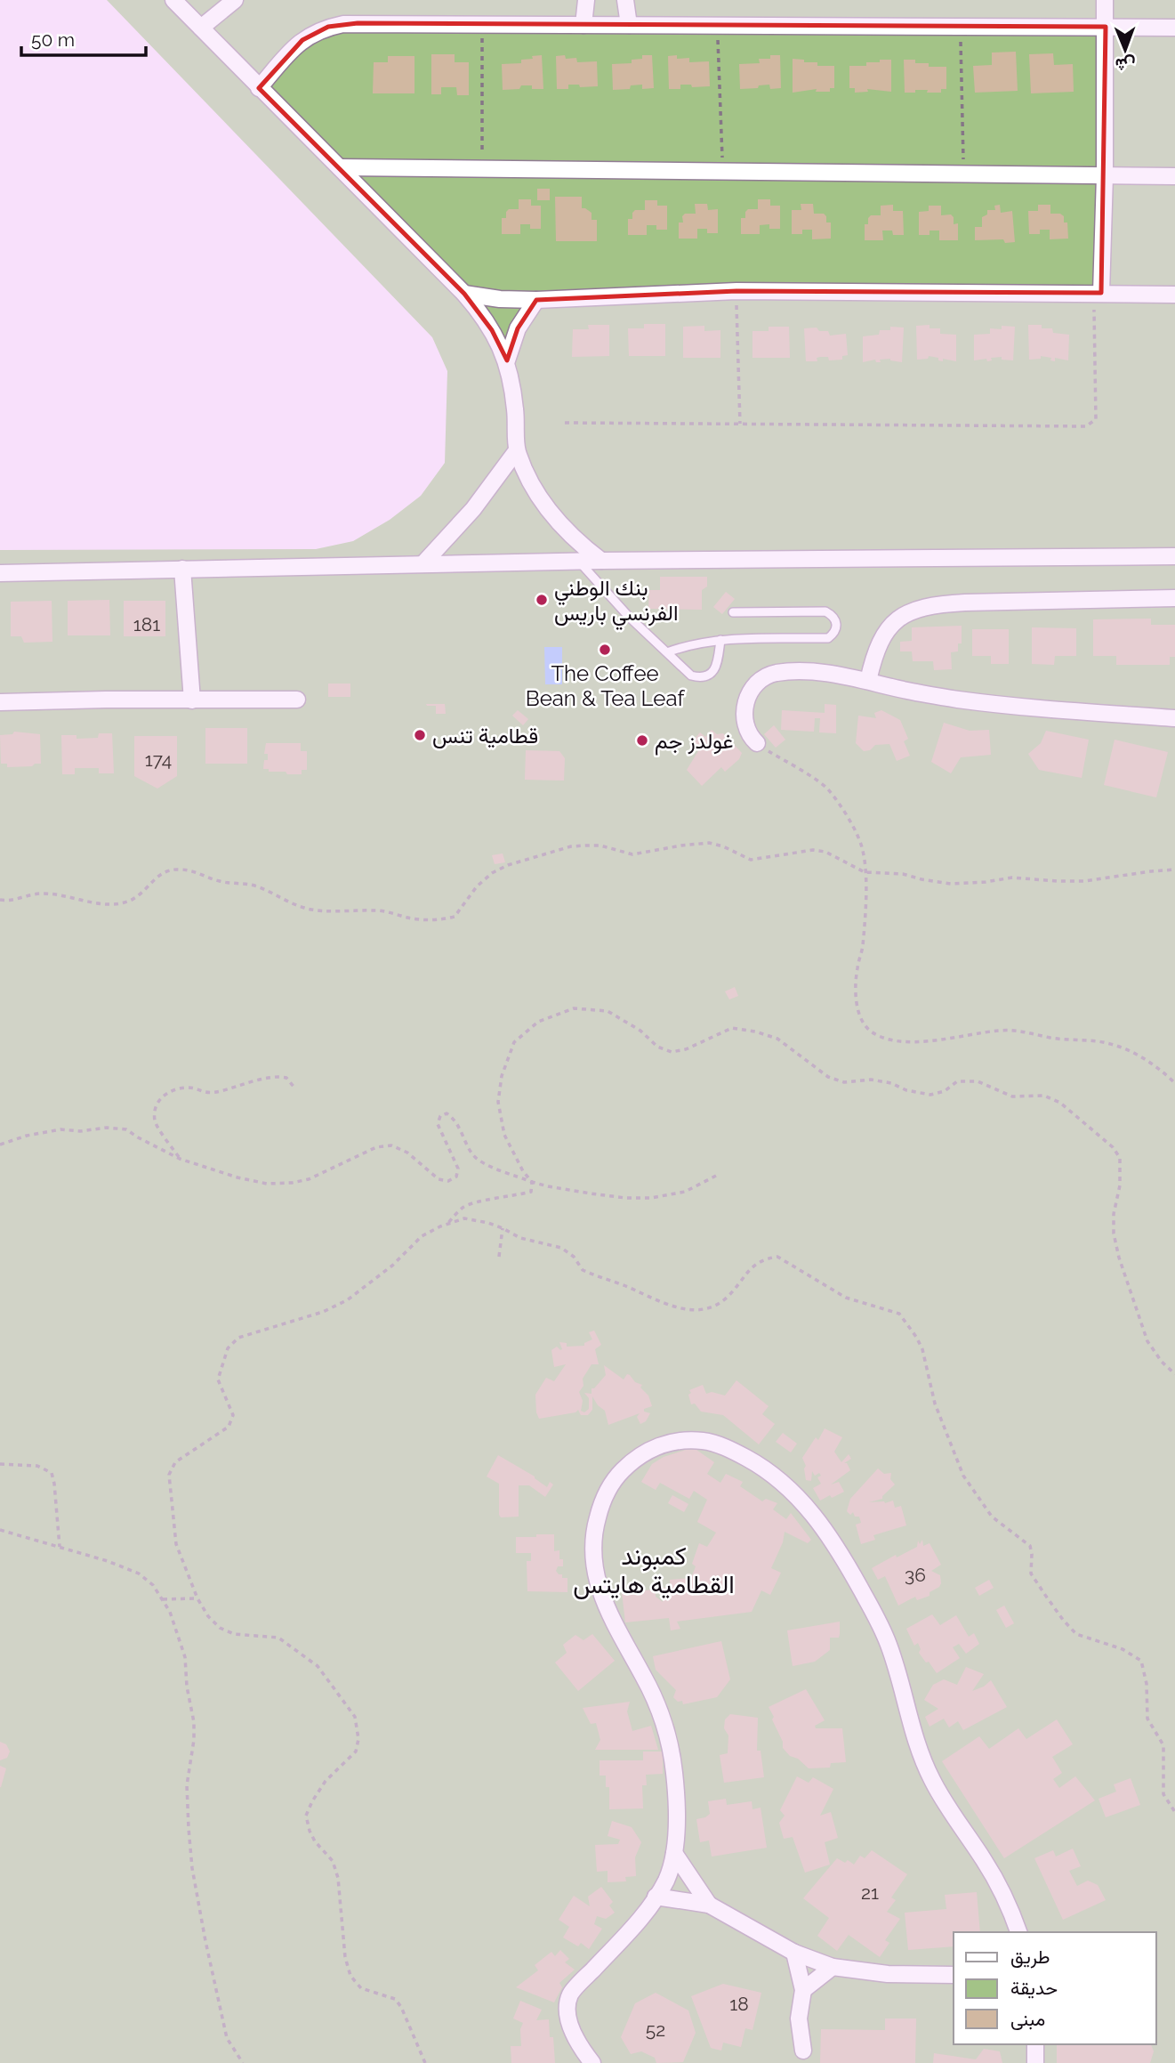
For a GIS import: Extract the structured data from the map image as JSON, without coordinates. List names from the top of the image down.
{
  "districts": ["كمبوند القطامية هايتس"],
  "places": [
    "بنك الوطني الفرنسي باريس",
    "The Coffee Bean & Tea Leaf",
    "قطامية تنس",
    "غولدز جم"
  ],
  "house_numbers": [
    "181",
    "174",
    "36",
    "21",
    "18",
    "52"
  ],
  "legend": ["طريق", "حديقة", "مبنى"],
  "scale_bar": "50 m",
  "north": "bottom"
}
